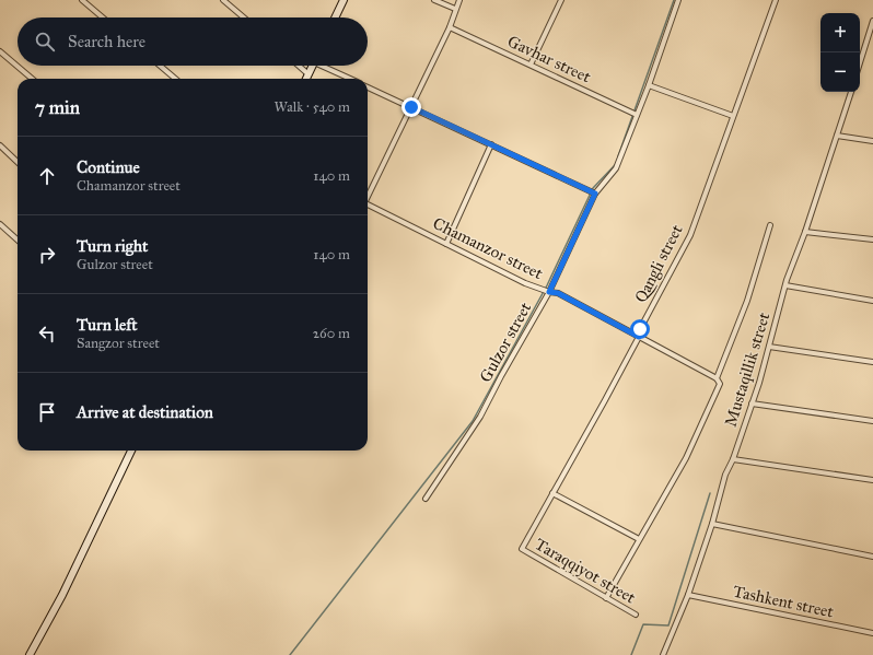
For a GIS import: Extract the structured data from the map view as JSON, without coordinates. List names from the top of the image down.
{
  "streets": {
    "street": [
      "Gavhar street",
      "Chamanzor street",
      "Qangli street",
      "Gulzor street",
      "Mustaqillik street",
      "Taraqqiyot street",
      "Tashkent street"
    ]
  },
  "crossings": [
    ["Gavhar street", "Gulzor street"],
    ["Chamanzor street", "Qangli street"],
    ["Chamanzor street", "Gulzor street"],
    ["Chamanzor street", "Mustaqillik street"],
    ["Qangli street", "Taraqqiyot street"],
    ["Mustaqillik street", "Taraqqiyot street"],
    ["Mustaqillik street", "Tashkent street"]
  ],
  "page": {
    "map_buttons": ["+", "−"],
    "search": "Search here",
    "heading": ["7 min", "Walk · 540 m"],
    "list": [
      ["Continue", "Chamanzor street", "140 m"],
      ["Turn right", "Gulzor street", "140 m"],
      ["Turn left", "Sangzor street", "260 m"],
      "Arrive at destination"
    ]
  }
}
